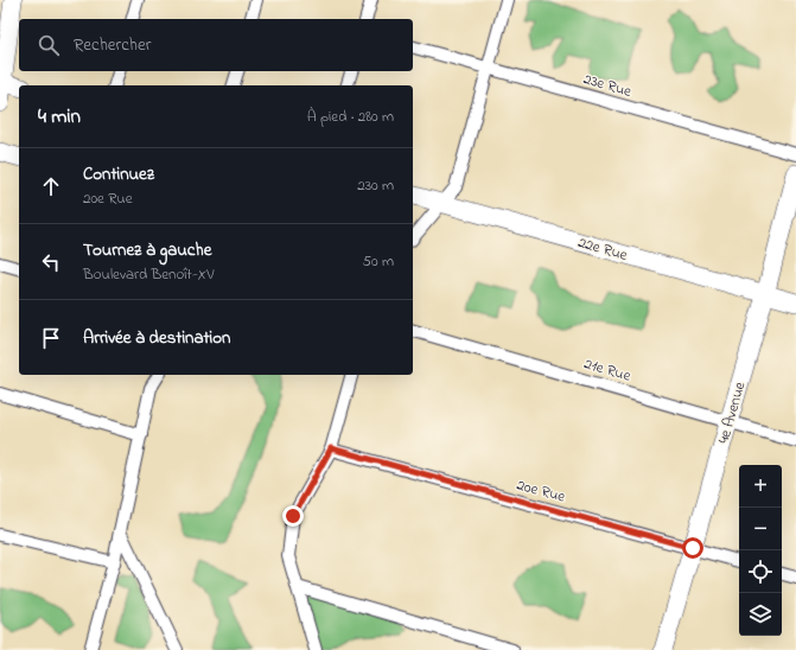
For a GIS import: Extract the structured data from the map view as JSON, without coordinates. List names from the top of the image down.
{
  "streets": {
    "street": [
      "23e Rue",
      "22e Rue",
      "21e Rue",
      "4e Avenue",
      "20e Rue"
    ]
  },
  "crossings": [
    ["22e Rue", "4e Avenue"],
    ["21e Rue", "4e Avenue"],
    ["4e Avenue", "20e Rue"]
  ],
  "page": {
    "search": "Rechercher",
    "heading": ["4 min", "À pied · 280 m"],
    "list": [
      ["Continuez", "20e Rue", "230 m"],
      ["Tournez à gauche", "Boulevard Benoît-XV", "50 m"],
      "Arrivée à destination"
    ],
    "map_buttons": ["+", "−"]
  }
}
